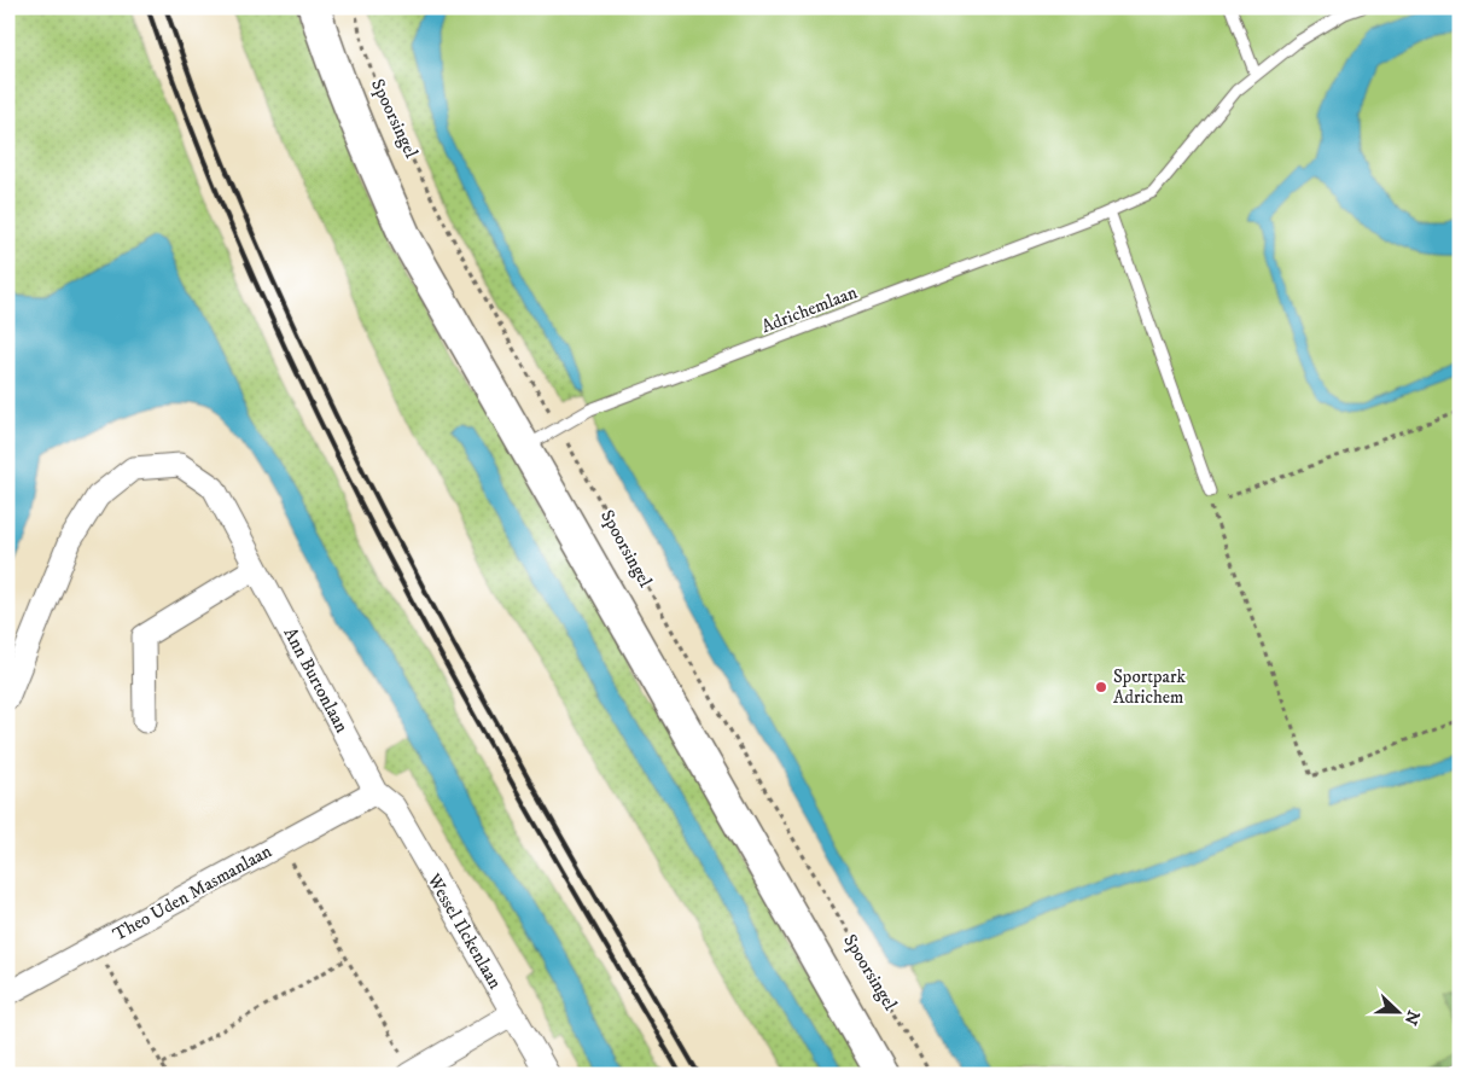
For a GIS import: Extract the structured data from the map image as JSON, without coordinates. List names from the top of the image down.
{
  "streets": {
    "main road": ["Spoorsingel"],
    "street": ["Ann Burtonlaan", "Theo Uden Masmanlaan", "Wessel Ilckenlaan"],
    "lane": ["Adrichemlaan"]
  },
  "crossings": [
    ["Spoorsingel", "Adrichemlaan"],
    ["Ann Burtonlaan", "Theo Uden Masmanlaan"],
    ["Ann Burtonlaan", "Wessel Ilckenlaan"],
    ["Theo Uden Masmanlaan", "Wessel Ilckenlaan"]
  ],
  "places": ["Sportpark Adrichem"],
  "north": "right"
}
